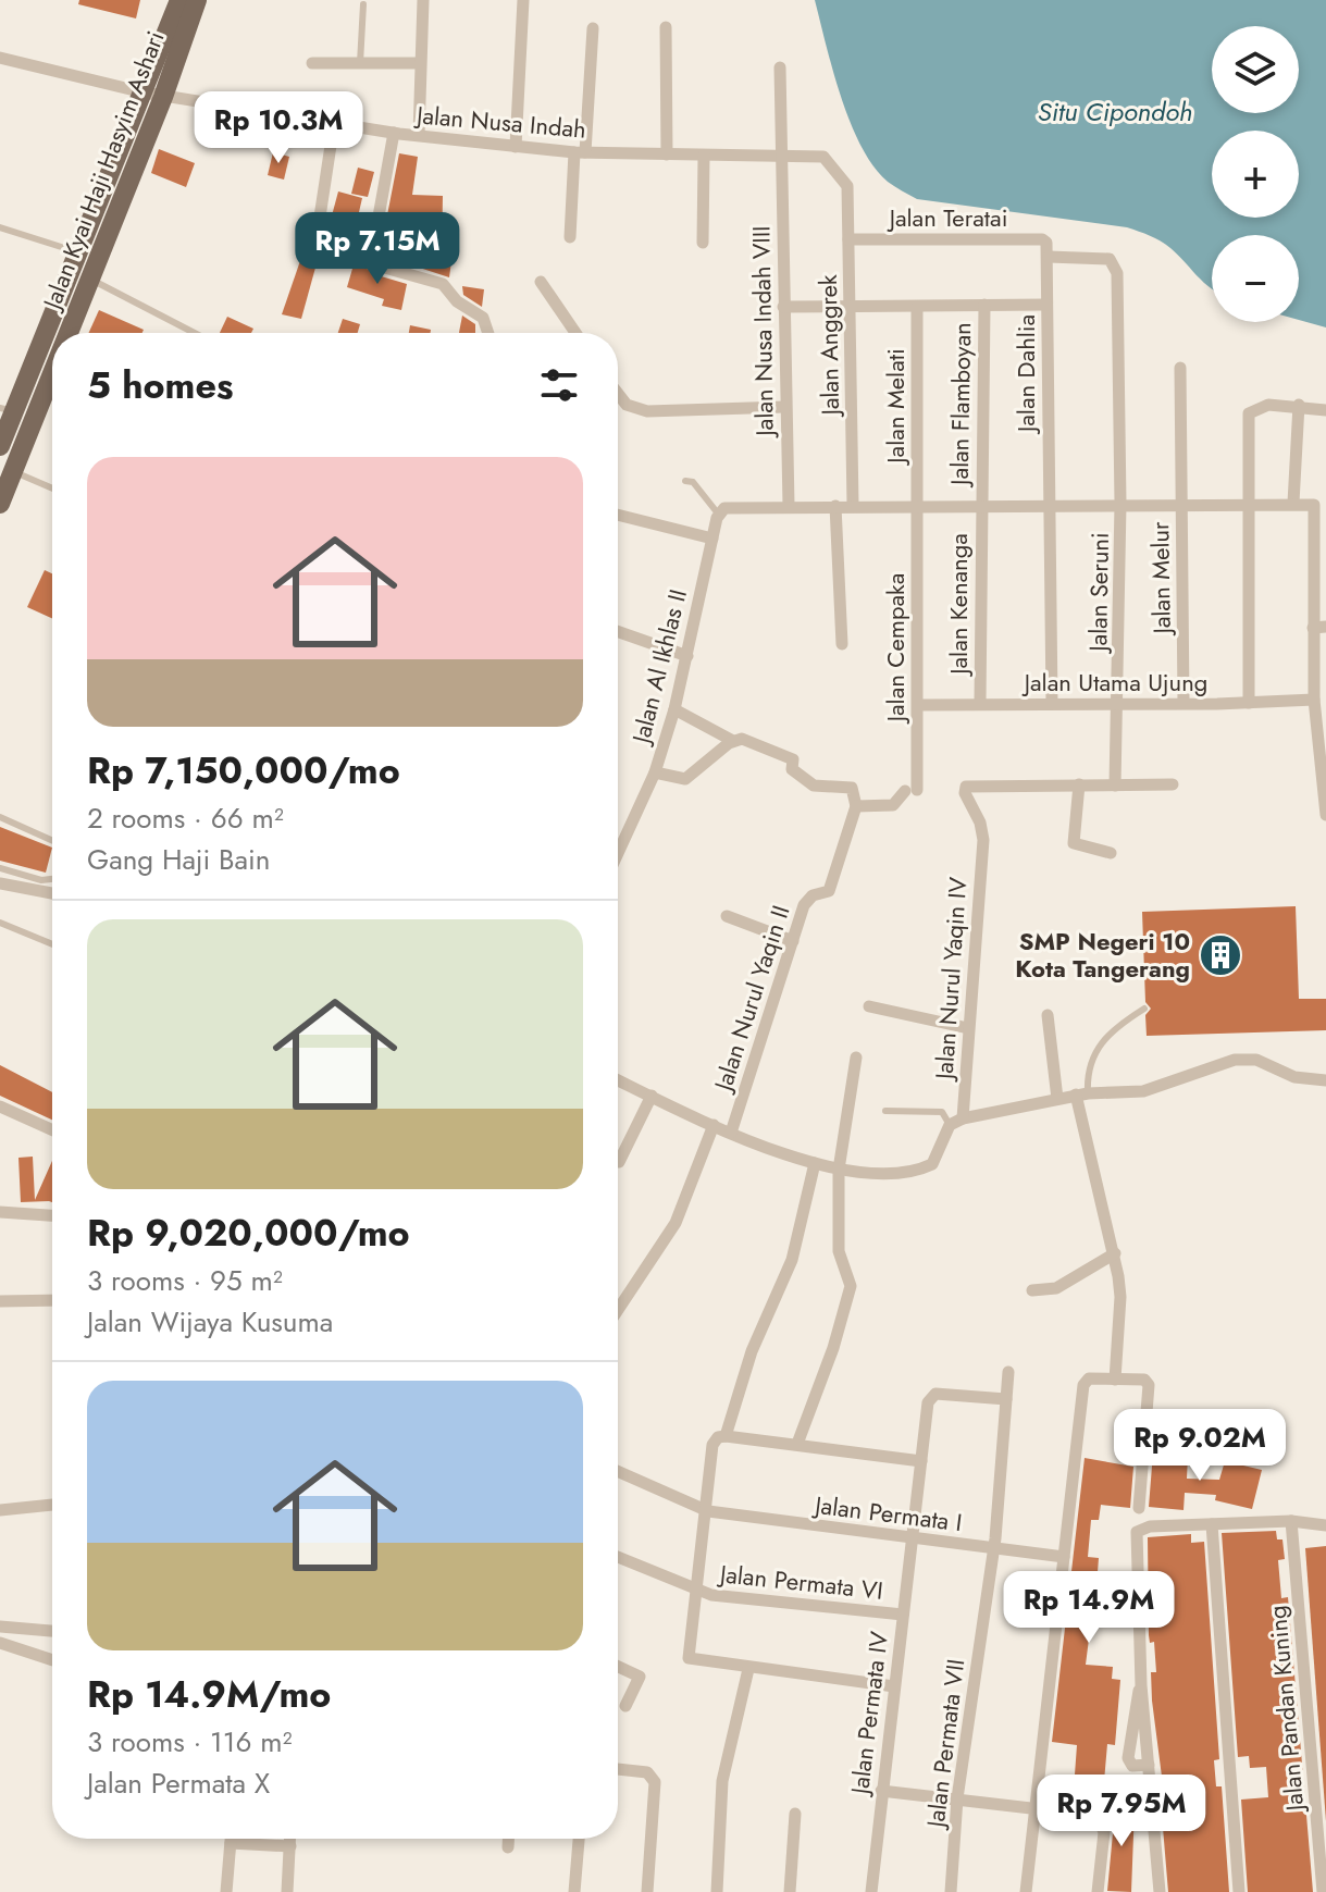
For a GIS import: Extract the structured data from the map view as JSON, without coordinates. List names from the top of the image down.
{
  "streets": {
    "main road": ["Jalan Kyai Haji Hasyim Ashari"],
    "street": [
      "Jalan Nusa Indah",
      "Jalan Teratai",
      "Jalan Nusa Indah VIII",
      "Jalan Anggrek",
      "Jalan Dahlia",
      "Jalan Flamboyan",
      "Jalan Melati",
      "Jalan Melur",
      "Jalan Seruni",
      "Jalan Kenanga",
      "Jalan Cempaka",
      "Jalan Al Ikhlas II",
      "Jalan Utama Ujung",
      "Jalan Nurul Yaqin IV",
      "Jalan Nurul Yaqin II",
      "Jalan Permata I",
      "Jalan Permata VI",
      "Jalan Pandan Kuning",
      "Jalan Permata IV",
      "Jalan Permata VII"
    ]
  },
  "crossings": [
    ["Jalan Nusa Indah", "Jalan Kyai Haji Hasyim Ashari"],
    ["Jalan Nusa Indah", "Jalan Nusa Indah VIII"],
    ["Jalan Nusa Indah", "Jalan Anggrek"],
    ["Jalan Teratai", "Jalan Anggrek"],
    ["Jalan Teratai", "Jalan Dahlia"],
    ["Jalan Dahlia", "Jalan Seruni"],
    ["Jalan Dahlia", "Jalan Utama Ujung"],
    ["Jalan Flamboyan", "Jalan Kenanga"],
    ["Jalan Melati", "Jalan Cempaka"],
    ["Jalan Melur", "Jalan Utama Ujung"],
    ["Jalan Seruni", "Jalan Utama Ujung"],
    ["Jalan Kenanga", "Jalan Utama Ujung"],
    ["Jalan Cempaka", "Jalan Utama Ujung"],
    ["Jalan Cempaka", "Jalan Nurul Yaqin II"],
    ["Jalan Permata I", "Jalan Permata IV"],
    ["Jalan Permata I", "Jalan Permata VII"],
    ["Jalan Permata VI", "Jalan Permata IV"],
    ["Jalan Permata IV", "Jalan Permata VII"]
  ],
  "water": ["Situ Cipondoh"],
  "places": {
    "building": ["SMP Negeri 10 Kota Tangerang"]
  },
  "page": {
    "map_buttons": ["+", "−"],
    "price": [
      "Rp 10.3M",
      "Rp 7.15M",
      "Rp 9.02M",
      "Rp 14.9M",
      "Rp 7.95M"
    ],
    "heading": "5 homes",
    "list": [
      {
        "name": "Rp 7,150,000/mo",
        "note": "2 rooms · 66 m² · Gang Haji Bain"
      },
      {
        "name": "Rp 9,020,000/mo",
        "note": "3 rooms · 95 m² · Jalan Wijaya Kusuma"
      },
      {
        "name": "Rp 14.9M/mo",
        "note": "3 rooms · 116 m² · Jalan Permata X"
      }
    ]
  }
}
